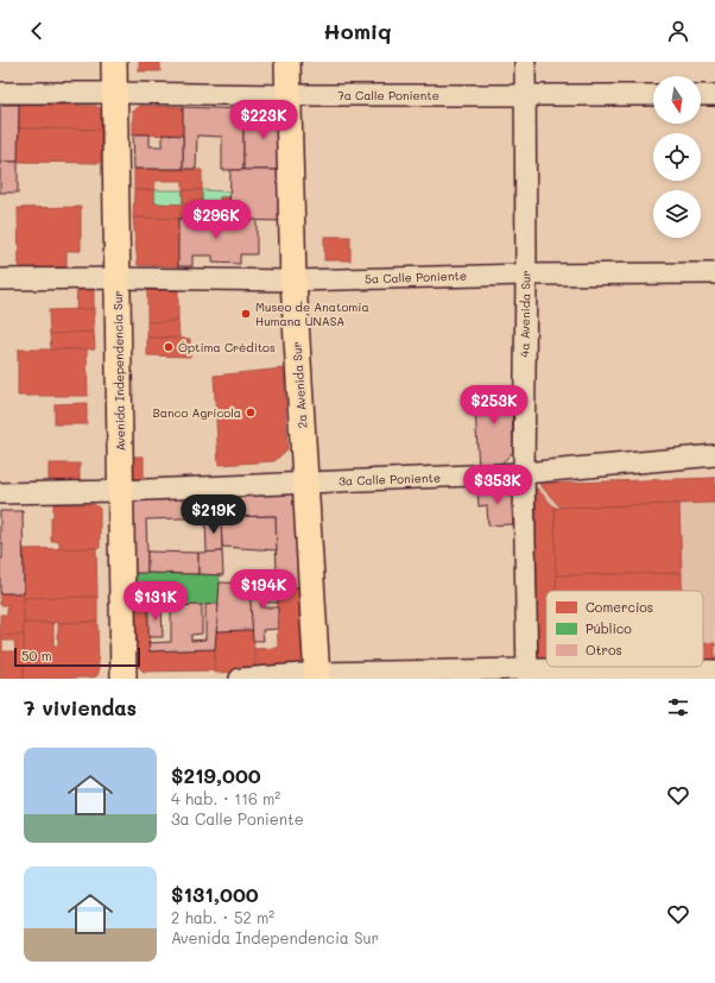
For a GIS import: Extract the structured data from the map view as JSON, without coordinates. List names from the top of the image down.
{
  "streets": {
    "main road": ["Avenida Independencia Sur", "2a Avenida Sur"],
    "street": [
      "7a Calle Poniente",
      "5a Calle Poniente",
      "4a Avenida Sur",
      "3a Calle Poniente"
    ]
  },
  "crossings": [
    ["7a Calle Poniente", "4a Avenida Sur"],
    ["7a Calle Poniente", "Avenida Independencia Sur"],
    ["7a Calle Poniente", "2a Avenida Sur"],
    ["5a Calle Poniente", "4a Avenida Sur"],
    ["5a Calle Poniente", "Avenida Independencia Sur"],
    ["5a Calle Poniente", "2a Avenida Sur"],
    ["4a Avenida Sur", "3a Calle Poniente"],
    ["Avenida Independencia Sur", "3a Calle Poniente"],
    ["2a Avenida Sur", "3a Calle Poniente"]
  ],
  "places": ["Museo de Anatomia Humana UNASA", "Óptima Créditos", "Banco Agrícola"],
  "legend": ["Comercios", "Público", "Otros"],
  "scale_bar": "50 m",
  "north": "bottom",
  "page": {
    "header": "Homiq",
    "price": [
      "$223K",
      "$296K",
      "$253K",
      "$353K",
      "$219K",
      "$194K",
      "$131K"
    ],
    "scale": "50 m",
    "heading": "7 viviendas",
    "list": [
      {
        "name": "$219,000",
        "note": "4 hab. · 116 m² · 3a Calle Poniente"
      },
      {
        "name": "$131,000",
        "note": "2 hab. · 52 m² · Avenida Independencia Sur"
      }
    ]
  }
}
